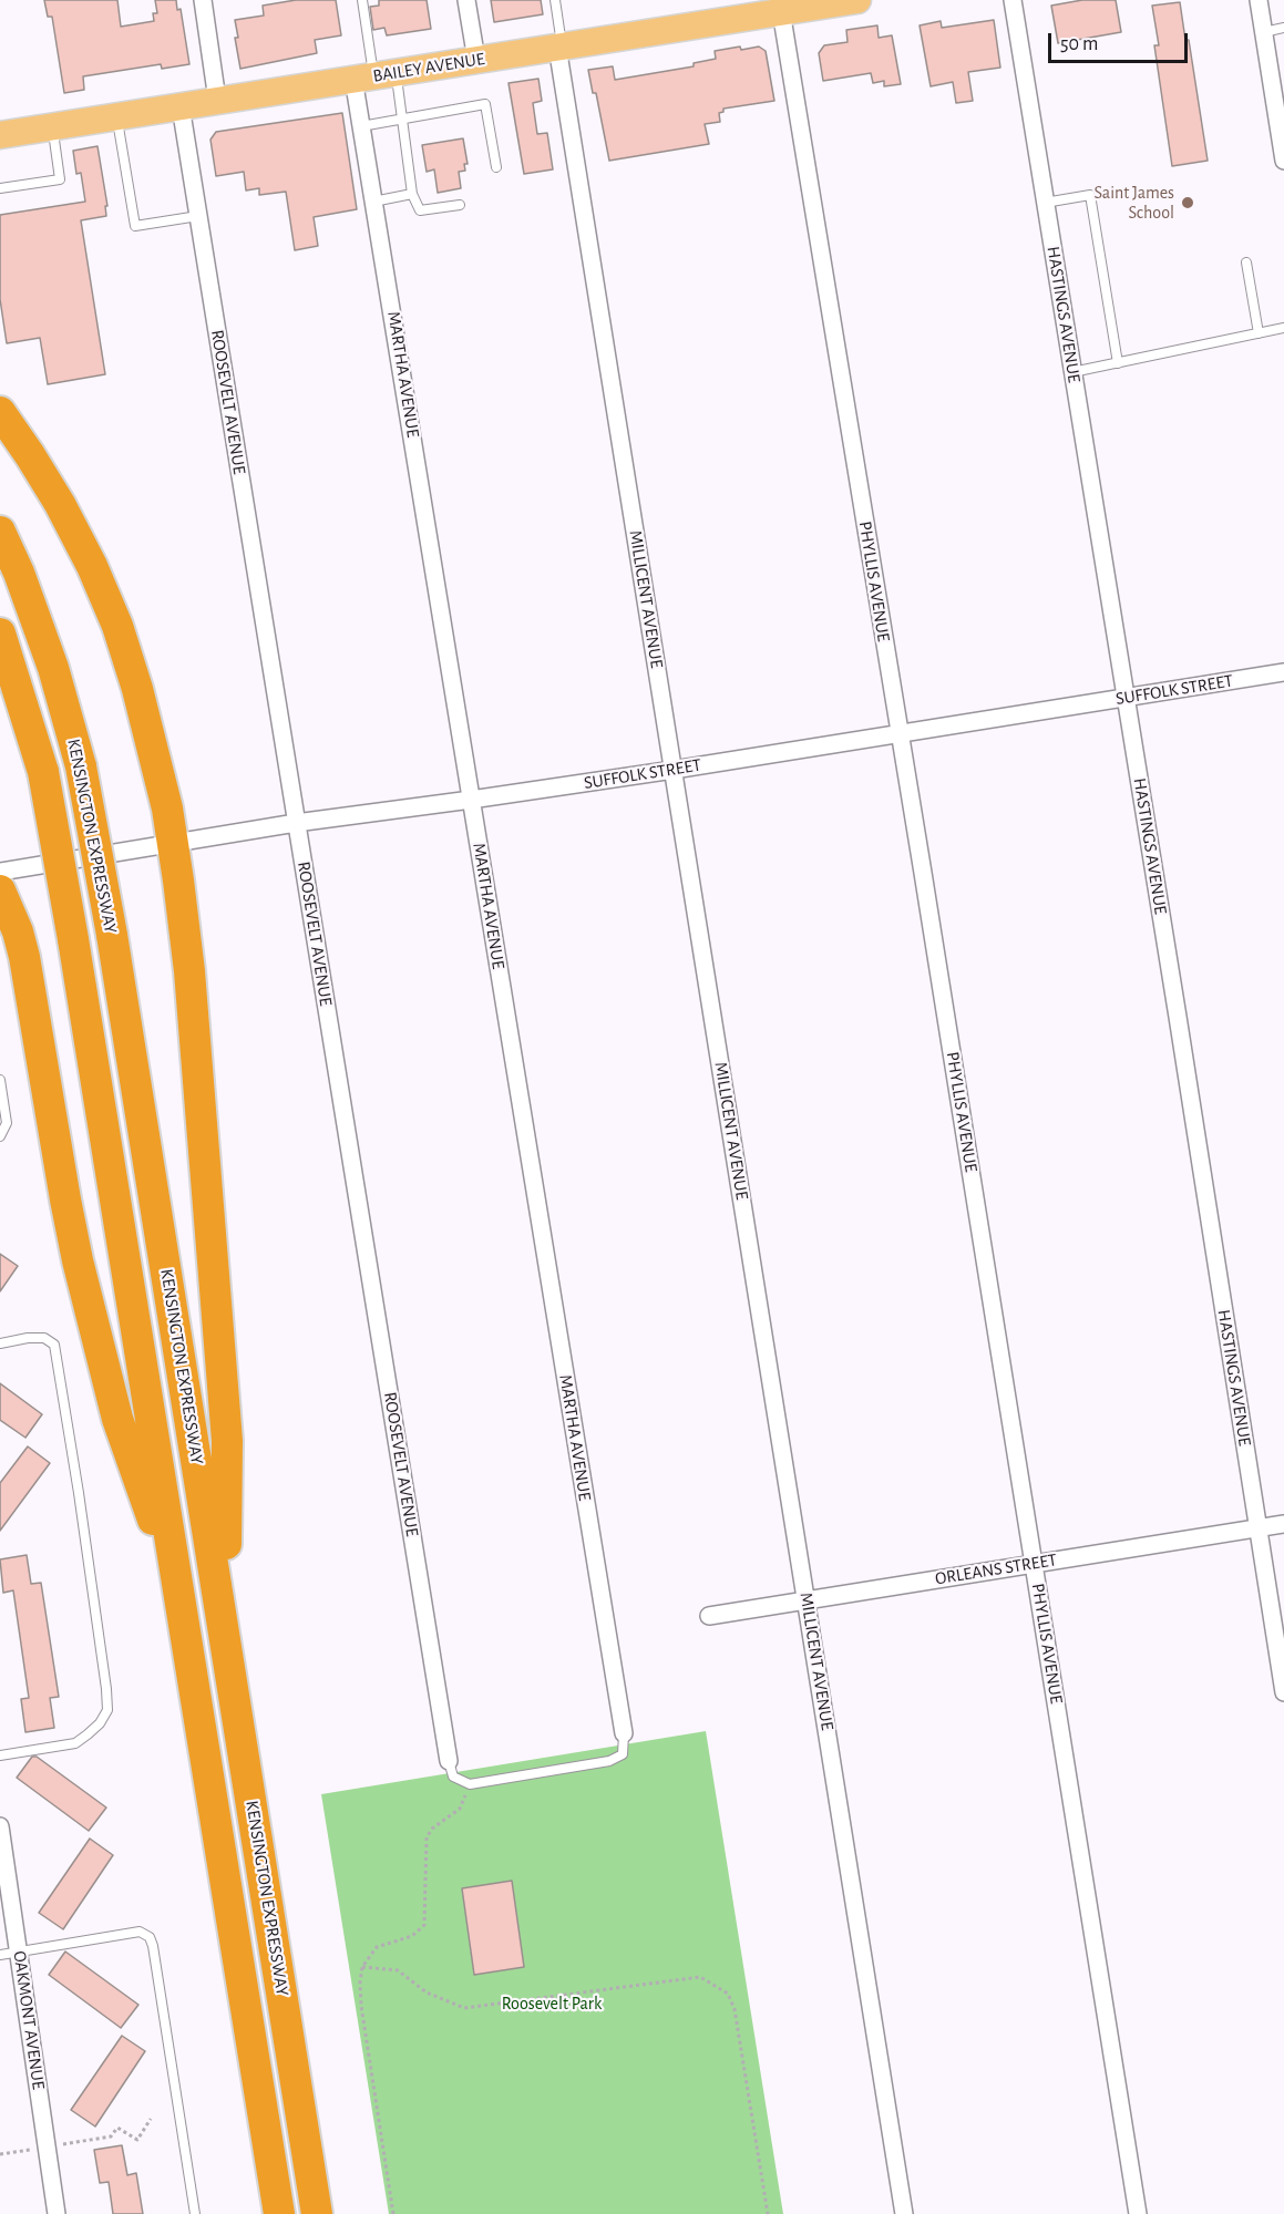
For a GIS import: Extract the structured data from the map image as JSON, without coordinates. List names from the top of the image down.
{
  "streets": {
    "highway": ["KENSINGTON EXPRESSWAY"],
    "main road": ["BAILEY AVENUE"],
    "street": [
      "HASTINGS AVENUE",
      "MARTHA AVENUE",
      "ROOSEVELT AVENUE",
      "PHYLLIS AVENUE",
      "MILLICENT AVENUE",
      "SUFFOLK STREET",
      "ORLEANS STREET",
      "OAKMONT AVENUE"
    ]
  },
  "crossings": [
    ["BAILEY AVENUE", "MARTHA AVENUE"],
    ["BAILEY AVENUE", "ROOSEVELT AVENUE"],
    ["BAILEY AVENUE", "PHYLLIS AVENUE"],
    ["BAILEY AVENUE", "MILLICENT AVENUE"],
    ["HASTINGS AVENUE", "SUFFOLK STREET"],
    ["HASTINGS AVENUE", "ORLEANS STREET"],
    ["MARTHA AVENUE", "SUFFOLK STREET"],
    ["ROOSEVELT AVENUE", "SUFFOLK STREET"],
    ["PHYLLIS AVENUE", "SUFFOLK STREET"],
    ["PHYLLIS AVENUE", "ORLEANS STREET"],
    ["MILLICENT AVENUE", "SUFFOLK STREET"],
    ["MILLICENT AVENUE", "ORLEANS STREET"]
  ],
  "parks": ["Roosevelt Park"],
  "places": ["Saint James School"],
  "scale_bar": "50 m"
}
